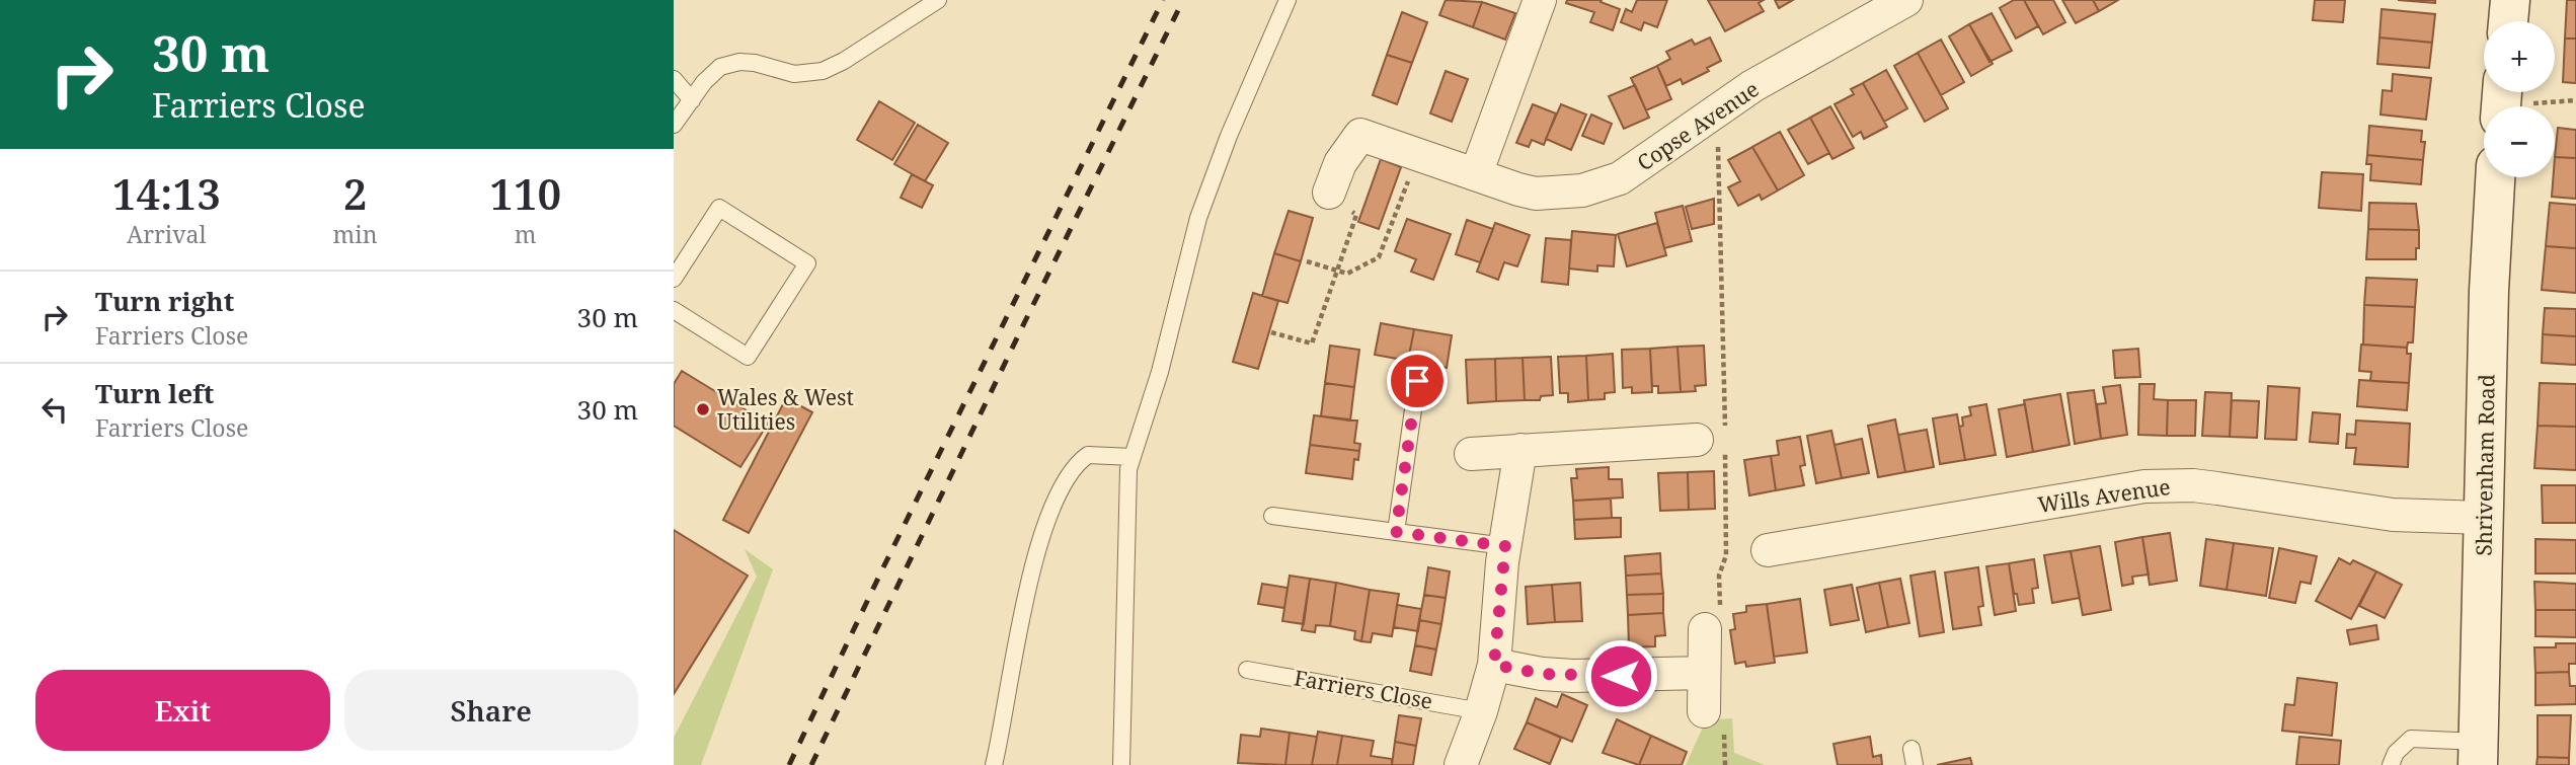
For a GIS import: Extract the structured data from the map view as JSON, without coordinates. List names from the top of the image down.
{
  "streets": {
    "street": ["Copse Avenue", "Shrivenham Road", "Wills Avenue"],
    "lane": ["Farriers Close"]
  },
  "crossings": [
    ["Shrivenham Road", "Wills Avenue"]
  ],
  "places": ["Wales & West Utilities"],
  "page": {
    "turn": ["30 m", "Farriers Close"],
    "map_buttons": ["+", "−"],
    "eta": [
      "14:13",
      "Arrival",
      "2",
      "min",
      "110",
      "m"
    ],
    "list": [
      {
        "name": "Turn right",
        "note": "Farriers Close",
        "value": "30 m"
      },
      {
        "name": "Turn left",
        "note": "Farriers Close",
        "value": "30 m"
      }
    ],
    "buttons": ["Exit", "Share"]
  }
}
